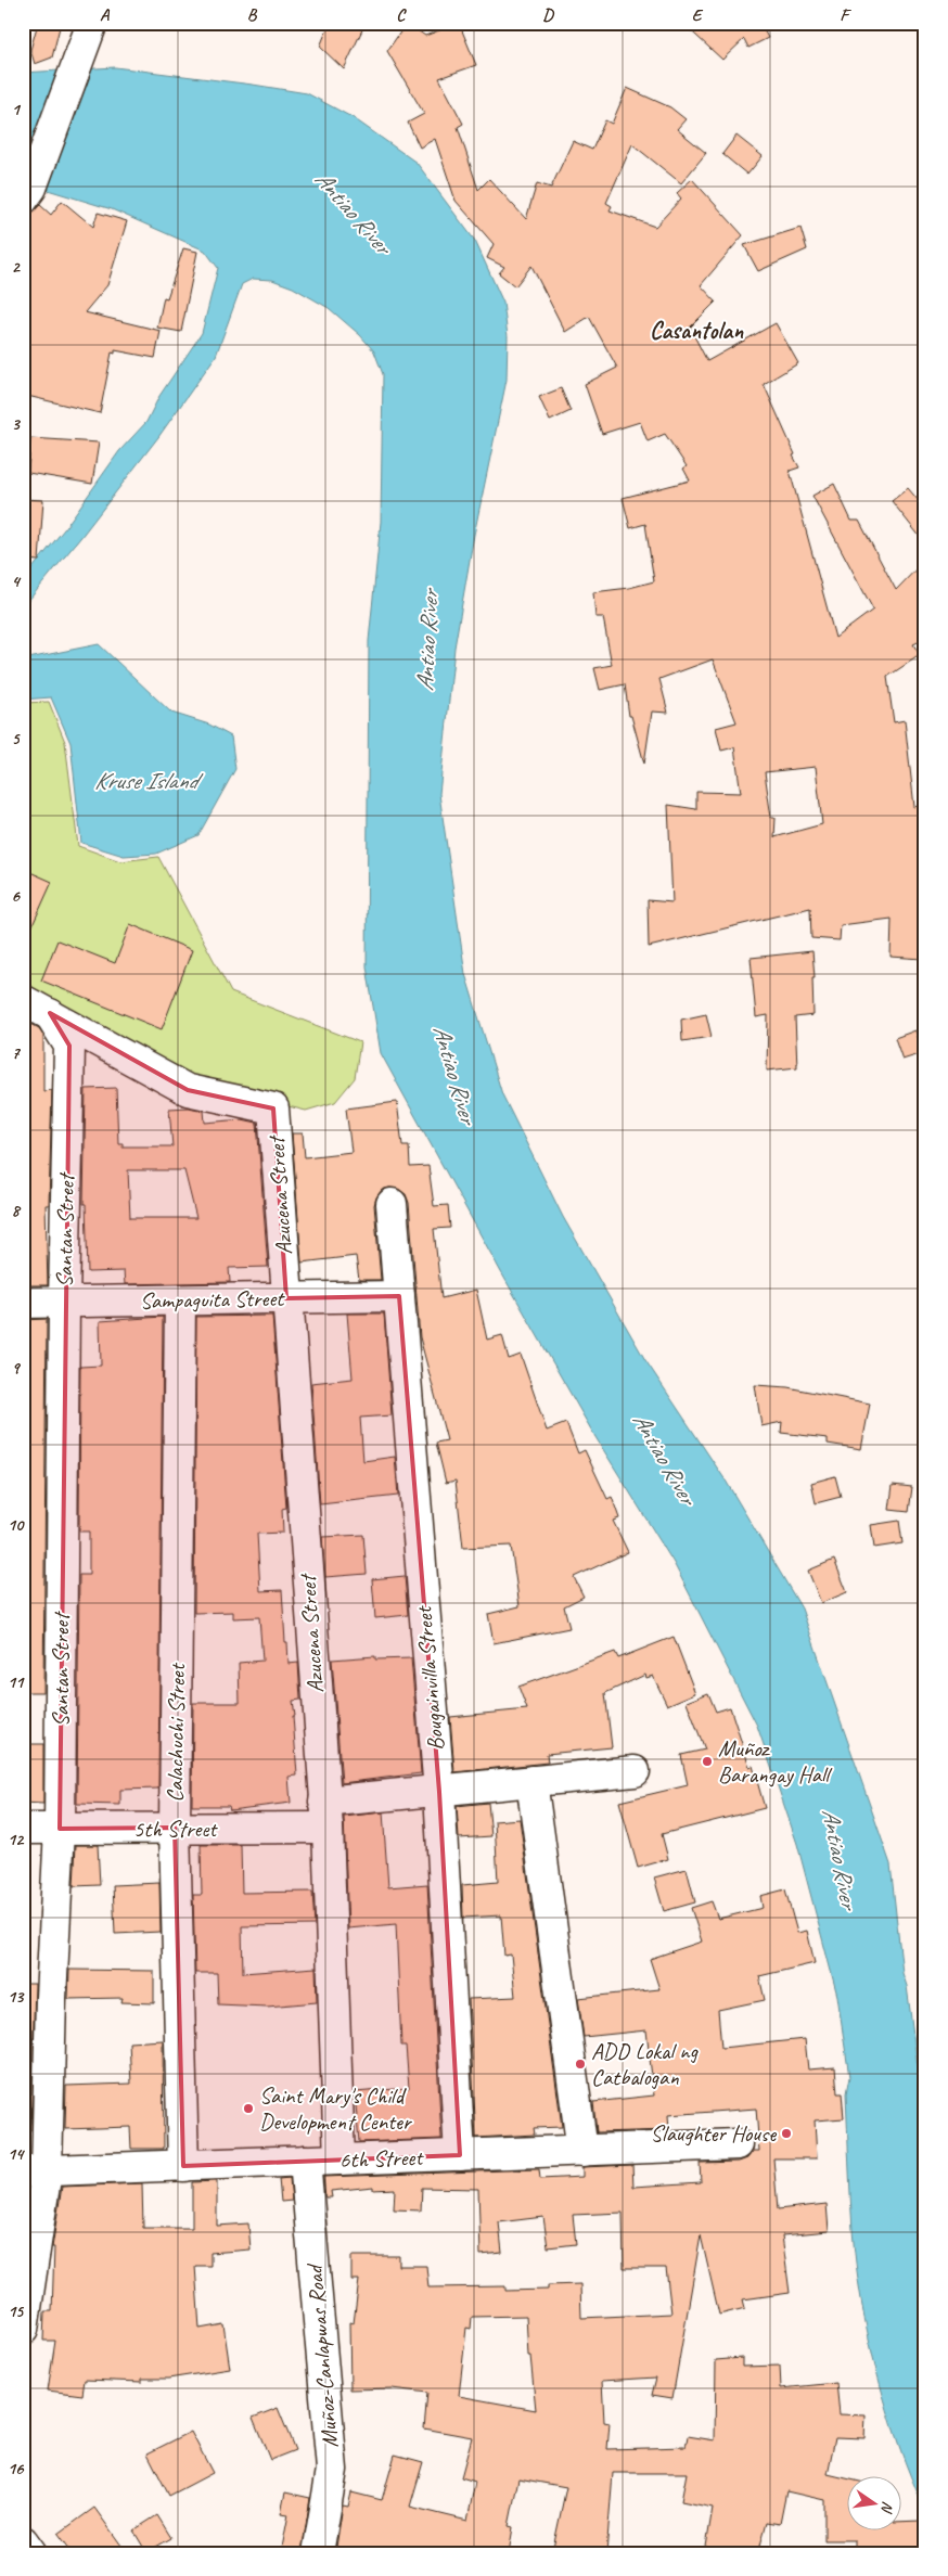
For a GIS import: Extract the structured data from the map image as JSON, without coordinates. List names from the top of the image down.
{
  "streets": {
    "street": [
      "Azucena Street",
      "Santan Street",
      "Sampaguita Street",
      "Bougainvilla Street",
      "Calachuchi Street",
      "5th Street",
      "6th Street",
      "Muñoz-Canlapwas Road"
    ]
  },
  "crossings": [
    ["Azucena Street", "Santan Street"],
    ["Azucena Street", "Sampaguita Street"],
    ["Azucena Street", "5th Street"],
    ["Azucena Street", "6th Street"],
    ["Santan Street", "Sampaguita Street"],
    ["Santan Street", "5th Street"],
    ["Santan Street", "6th Street"],
    ["Sampaguita Street", "Bougainvilla Street"],
    ["Sampaguita Street", "Calachuchi Street"],
    ["Bougainvilla Street", "5th Street"],
    ["Bougainvilla Street", "6th Street"],
    ["Calachuchi Street", "5th Street"],
    ["Calachuchi Street", "6th Street"],
    ["6th Street", "Muñoz-Canlapwas Road"]
  ],
  "districts": ["Casantolan"],
  "water": ["Antiao River", "Kruse Island"],
  "places": [
    "Muñoz Barangay Hall",
    "ADD Lokal ng Catbalogan",
    "Saint Mary's Child Development Center",
    "Slaughter House"
  ],
  "north": "right",
  "grid": {
    "columns": [
      "A",
      "B",
      "C",
      "D",
      "E",
      "F"
    ],
    "rows": [
      "1",
      "2",
      "3",
      "4",
      "5",
      "6",
      "7",
      "8",
      "9",
      "10",
      "11",
      "12",
      "13",
      "14",
      "15",
      "16"
    ]
  }
}
